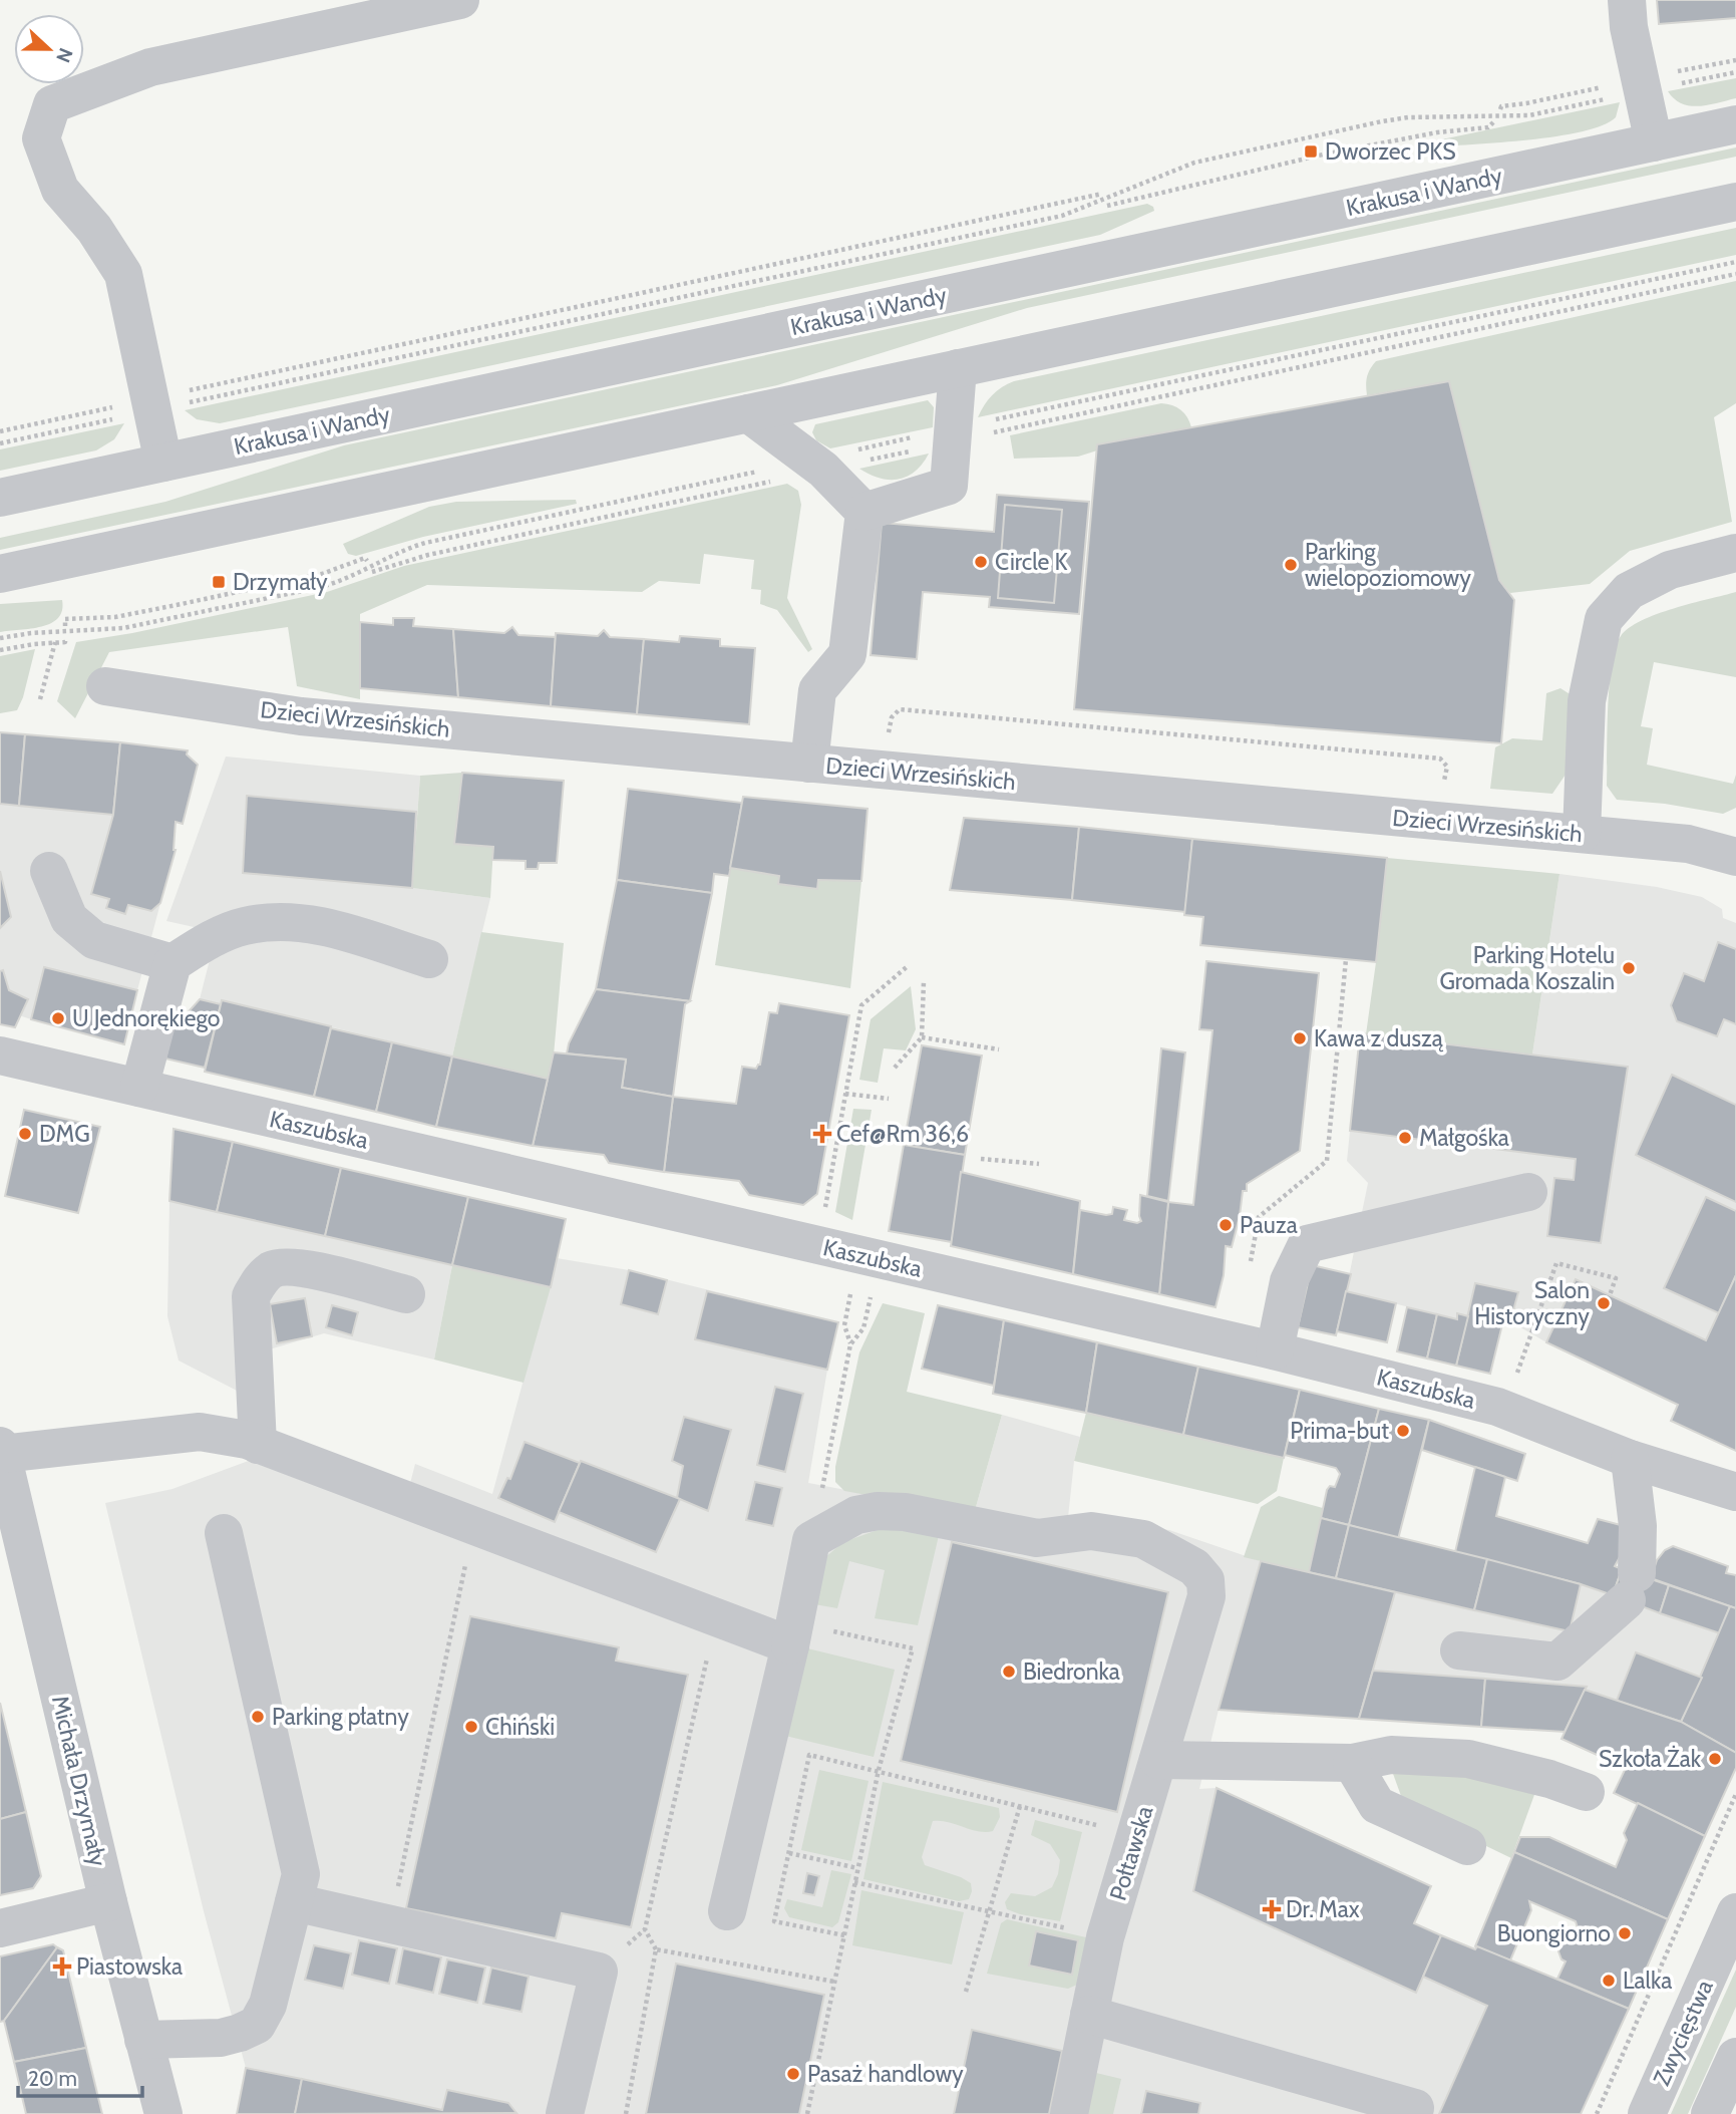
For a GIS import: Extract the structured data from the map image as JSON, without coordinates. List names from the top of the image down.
{
  "streets": {
    "street": [
      "Krakusa i Wandy",
      "Dzieci Wrzesińskich",
      "Kaszubska",
      "Michała Drzymały",
      "Połtawska",
      "Zwycięstwa"
    ]
  },
  "places": {
    "transit": ["Dworzec PKS", "Drzymały"],
    "other": [
      "Circle K",
      "Parking wielopoziomowy",
      "Parking Hotelu Gromada Koszalin",
      "U Jednorękiego",
      "Kawa z duszą",
      "DMG",
      "Małgośka",
      "Pauza",
      "Salon Historyczny",
      "Prima-but",
      "Biedronka",
      "Parking płatny",
      "Chiński",
      "Szkoła Żak",
      "Buongiorno",
      "Lalka",
      "Pasaż handlowy"
    ],
    "health": ["Cef@Rm 36,6", "Dr. Max", "Piastowska"]
  },
  "scale_bar": "20 m",
  "north": "right"
}
